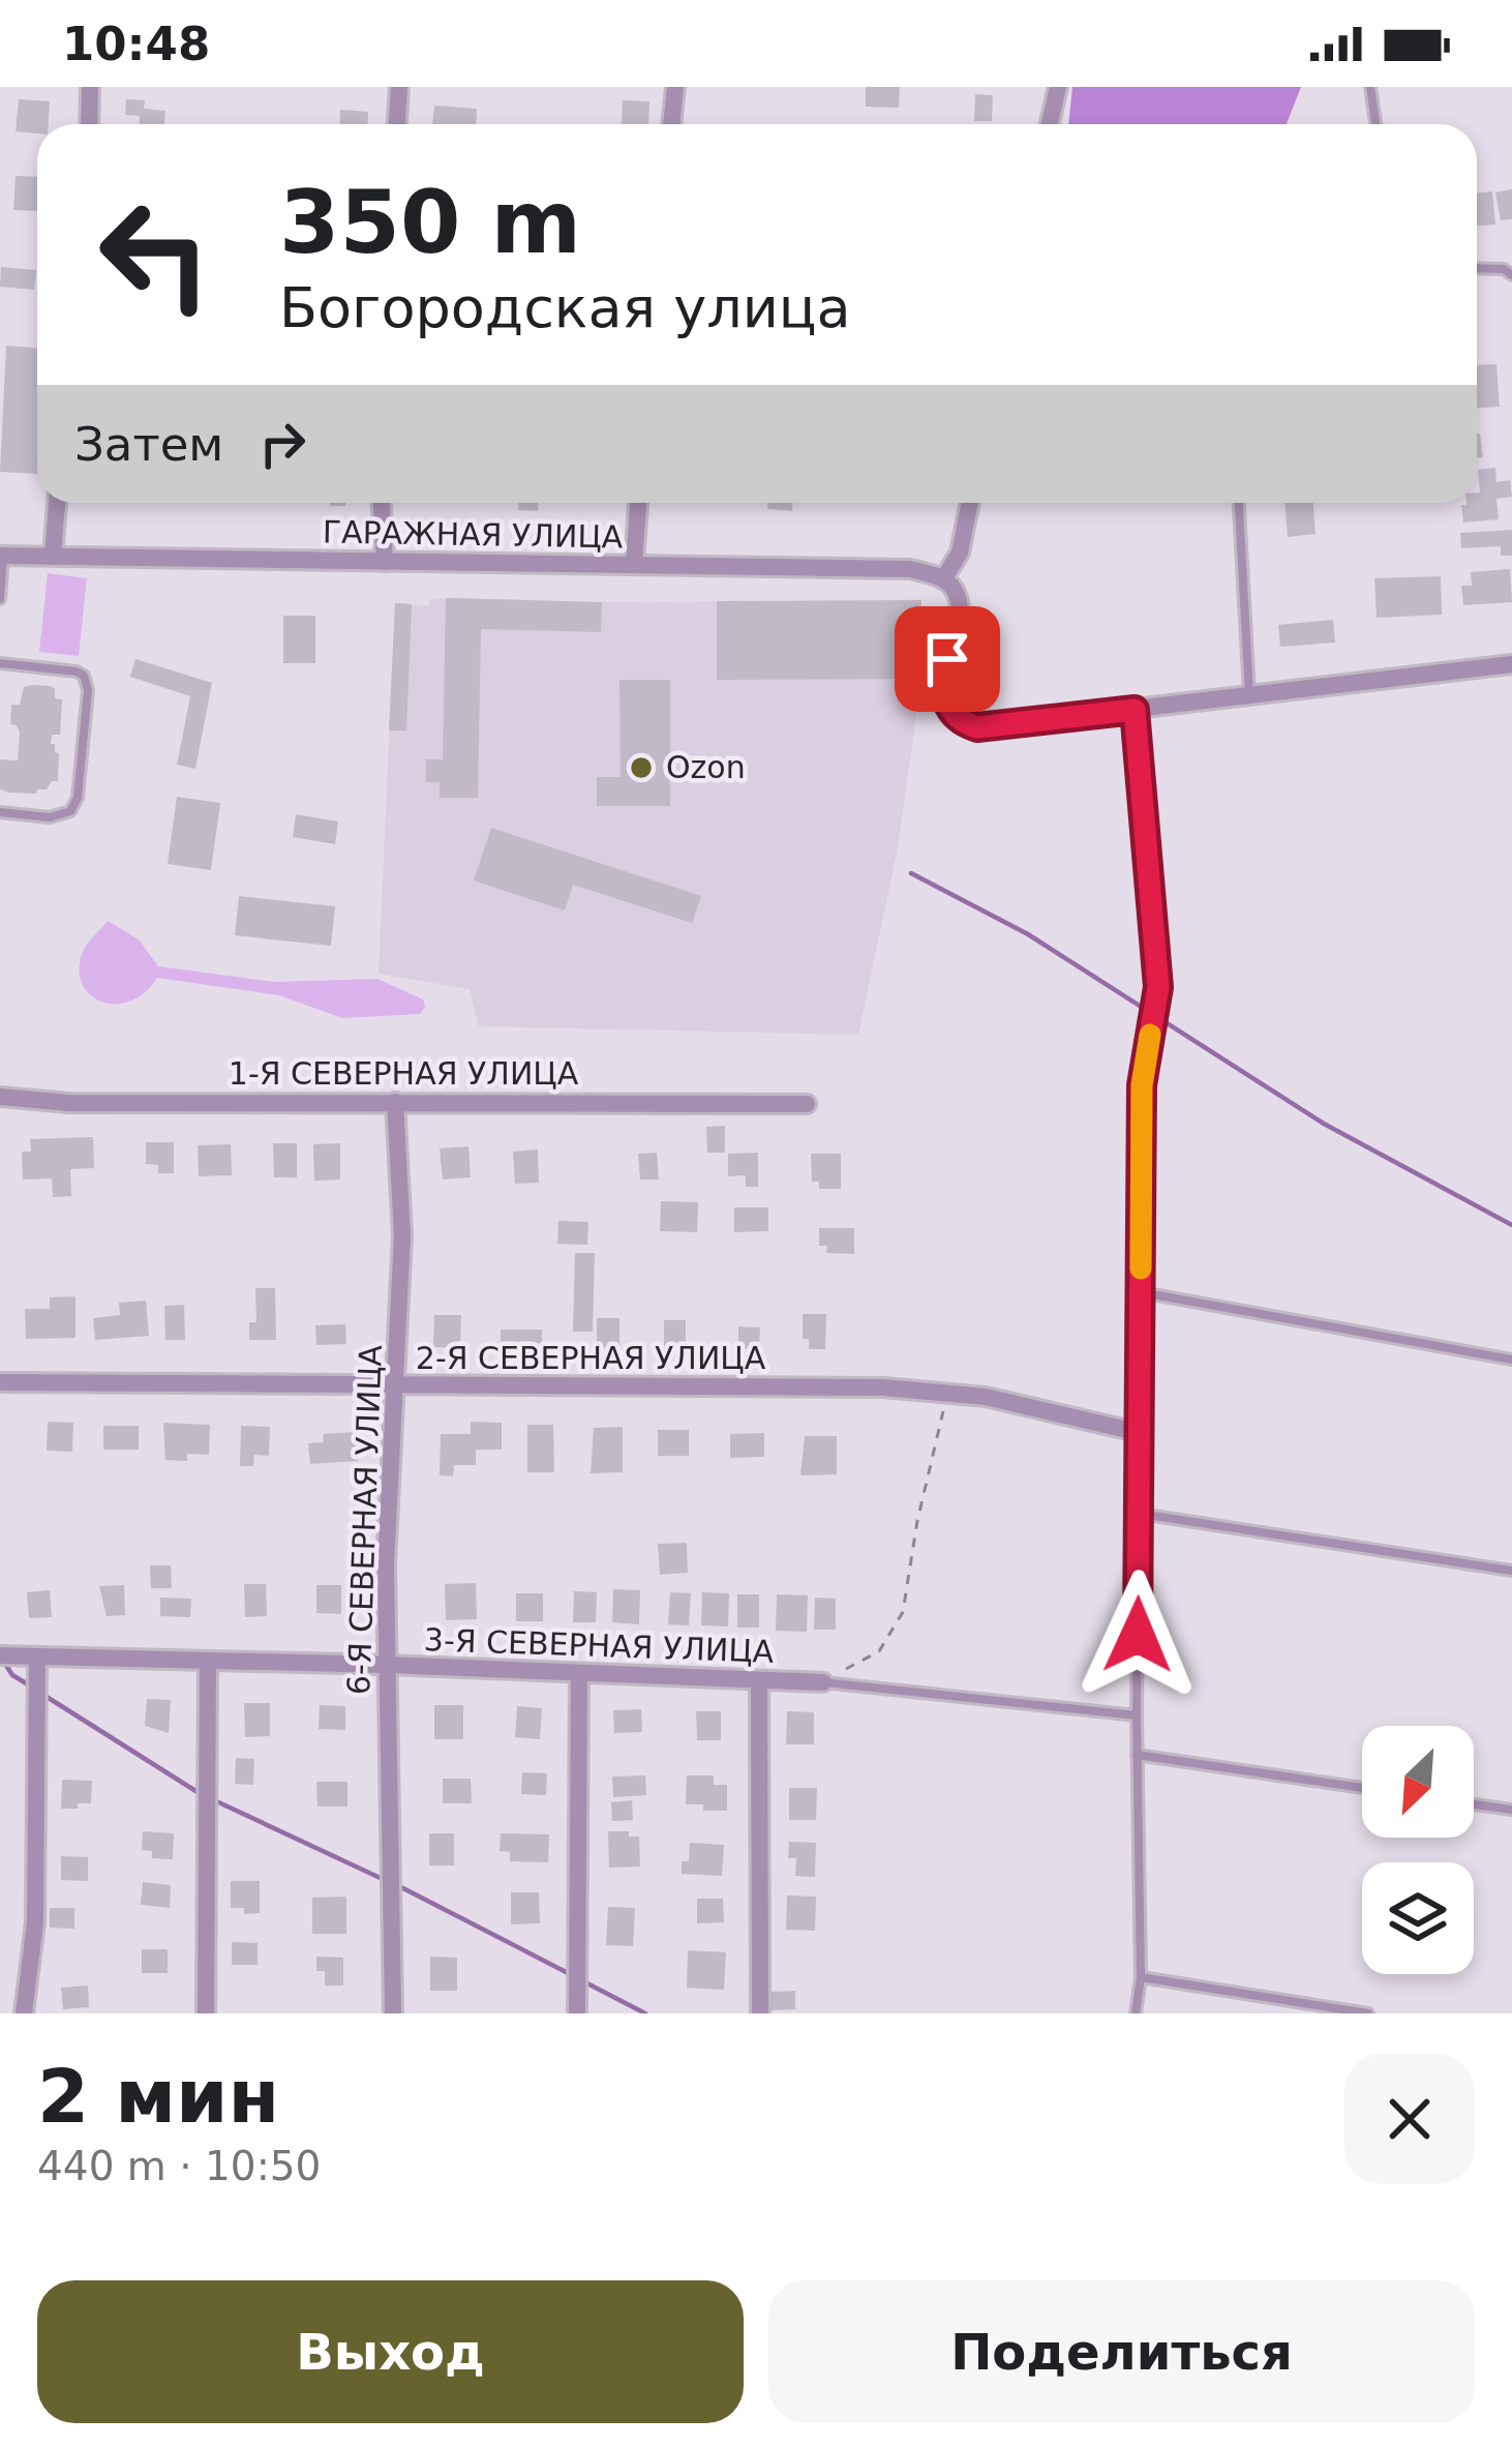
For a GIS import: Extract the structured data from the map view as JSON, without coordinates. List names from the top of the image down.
{
  "streets": {
    "street": [
      "ГАРАЖНАЯ УЛИЦА",
      "1-Я СЕВЕРНАЯ УЛИЦА",
      "2-Я СЕВЕРНАЯ УЛИЦА",
      "6-Я СЕВЕРНАЯ УЛИЦА",
      "3-Я СЕВЕРНАЯ УЛИЦА"
    ]
  },
  "crossings": [
    ["1-Я СЕВЕРНАЯ УЛИЦА", "6-Я СЕВЕРНАЯ УЛИЦА"],
    ["2-Я СЕВЕРНАЯ УЛИЦА", "6-Я СЕВЕРНАЯ УЛИЦА"],
    ["6-Я СЕВЕРНАЯ УЛИЦА", "3-Я СЕВЕРНАЯ УЛИЦА"]
  ],
  "places": ["Ozon"],
  "north": "bottom left",
  "page": {
    "status": "10:48",
    "turn": ["350 m", "Богородская улица"],
    "then": "Затем",
    "heading": ["2 мин", "440 m · 10:50"],
    "buttons": ["Выход", "Поделиться"]
  }
}
